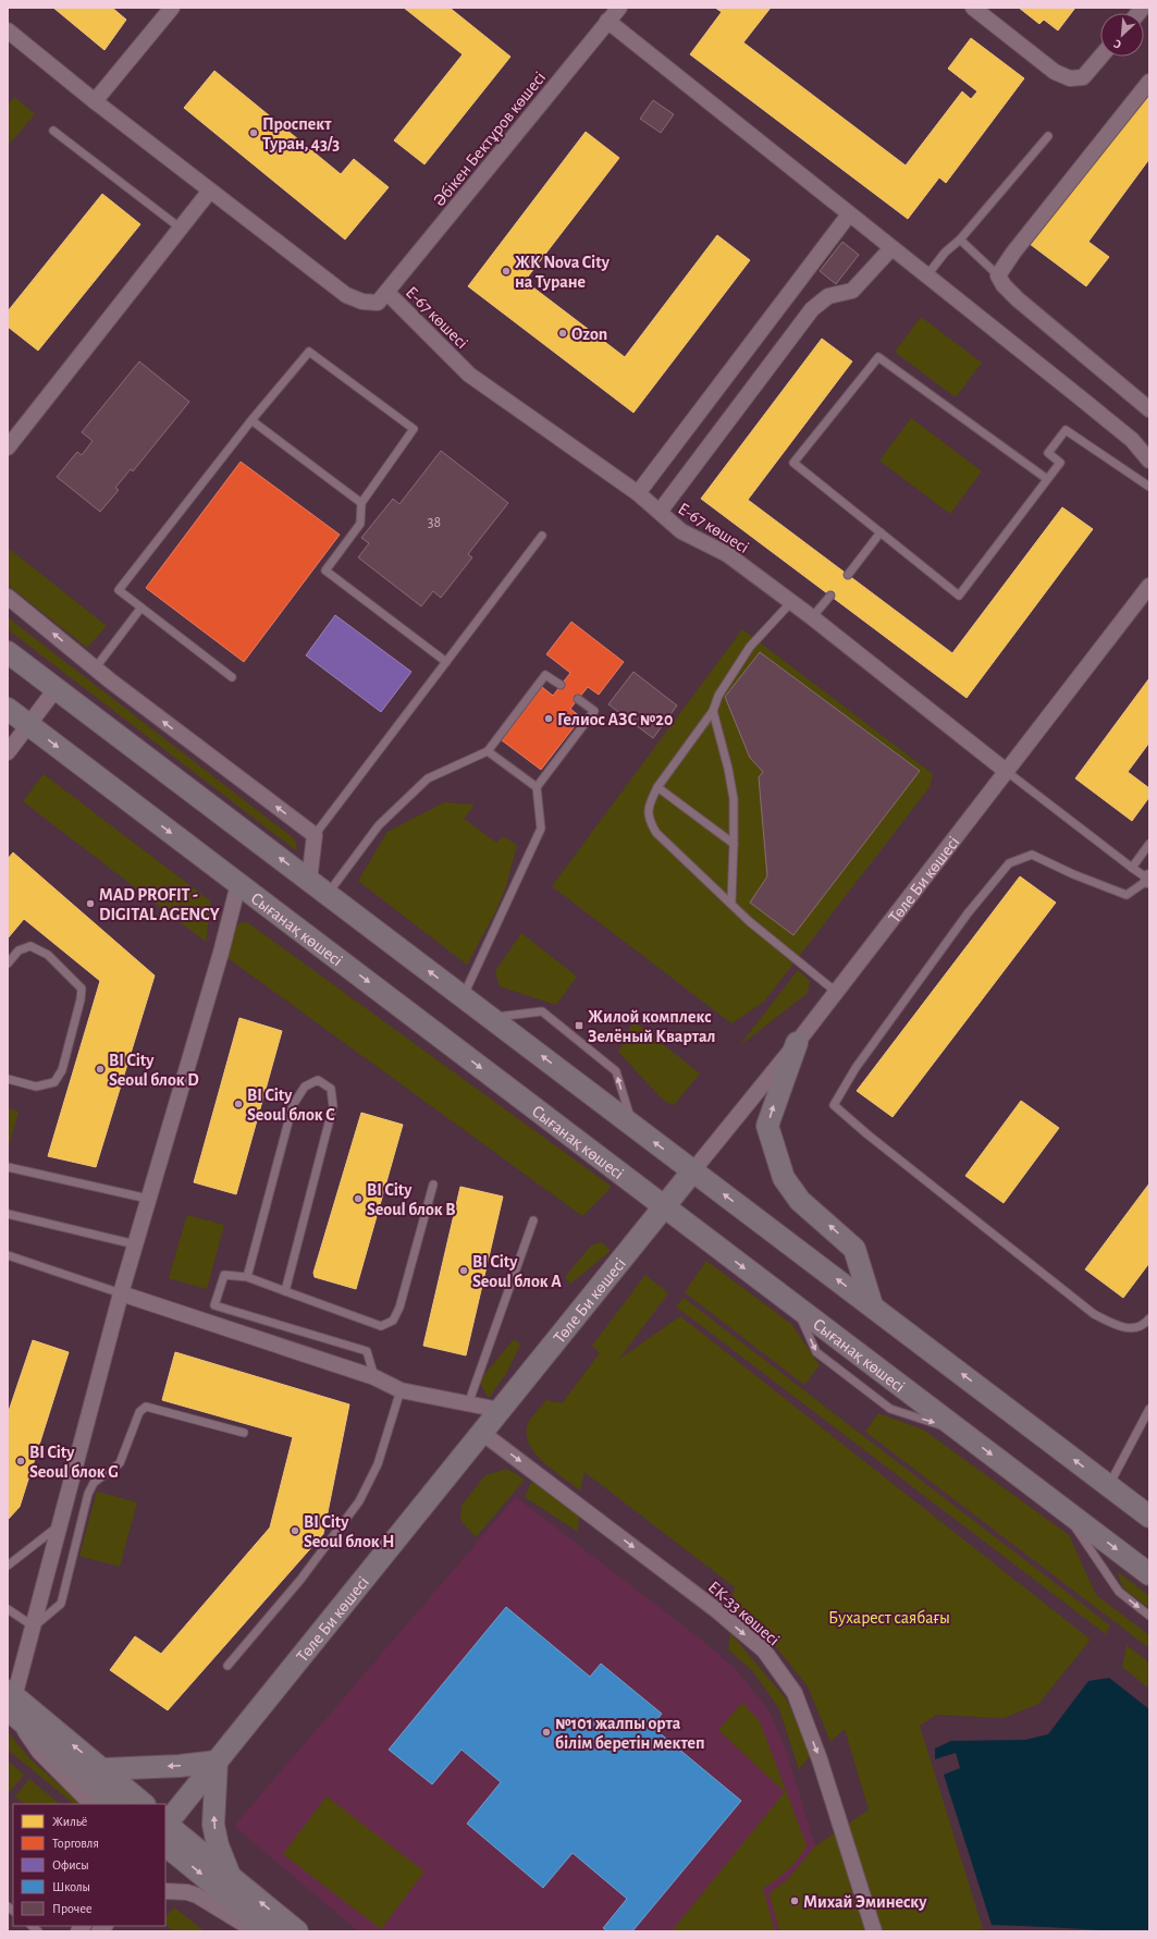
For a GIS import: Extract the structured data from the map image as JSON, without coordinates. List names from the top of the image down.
{
  "streets": {
    "main road": ["Төле Би көшесі", "Сығанақ көшесі"],
    "street": ["Әбікен Бектұров көшесі", "Е-67 көшесі", "ЕК-33 көшесі"]
  },
  "crossings": [
    ["Әбікен Бектұров көшесі", "Е-67 көшесі"],
    ["Е-67 көшесі", "Төле Би көшесі"],
    ["Төле Би көшесі", "Сығанақ көшесі"],
    ["Төле Би көшесі", "ЕК-33 көшесі"]
  ],
  "one_way": ["ЕК-33 көшесі"],
  "parks": ["Бухарест саябағы"],
  "places": {
    "other": [
      "Проспект Туран, 43/3",
      "ЖК Nova City на Туране",
      "Ozon",
      "Гелиос АЗС №20",
      "MAD PROFIT - DIGITAL AGENCY",
      "BI City Seoul блок D",
      "BI City Seoul блок C",
      "BI City Seoul блок B",
      "BI City Seoul блок A",
      "BI City Seoul блок G",
      "BI City Seoul блок H",
      "№101 жалпы орта білім беретін мектеп",
      "Михай Эминеску"
    ],
    "transit": ["Жилой комплекс Зелёный Квартал"]
  },
  "house_numbers": ["38"],
  "legend": [
    "Жильё",
    "Торговля",
    "Офисы",
    "Школы",
    "Прочее"
  ],
  "north": "bottom left"
}
